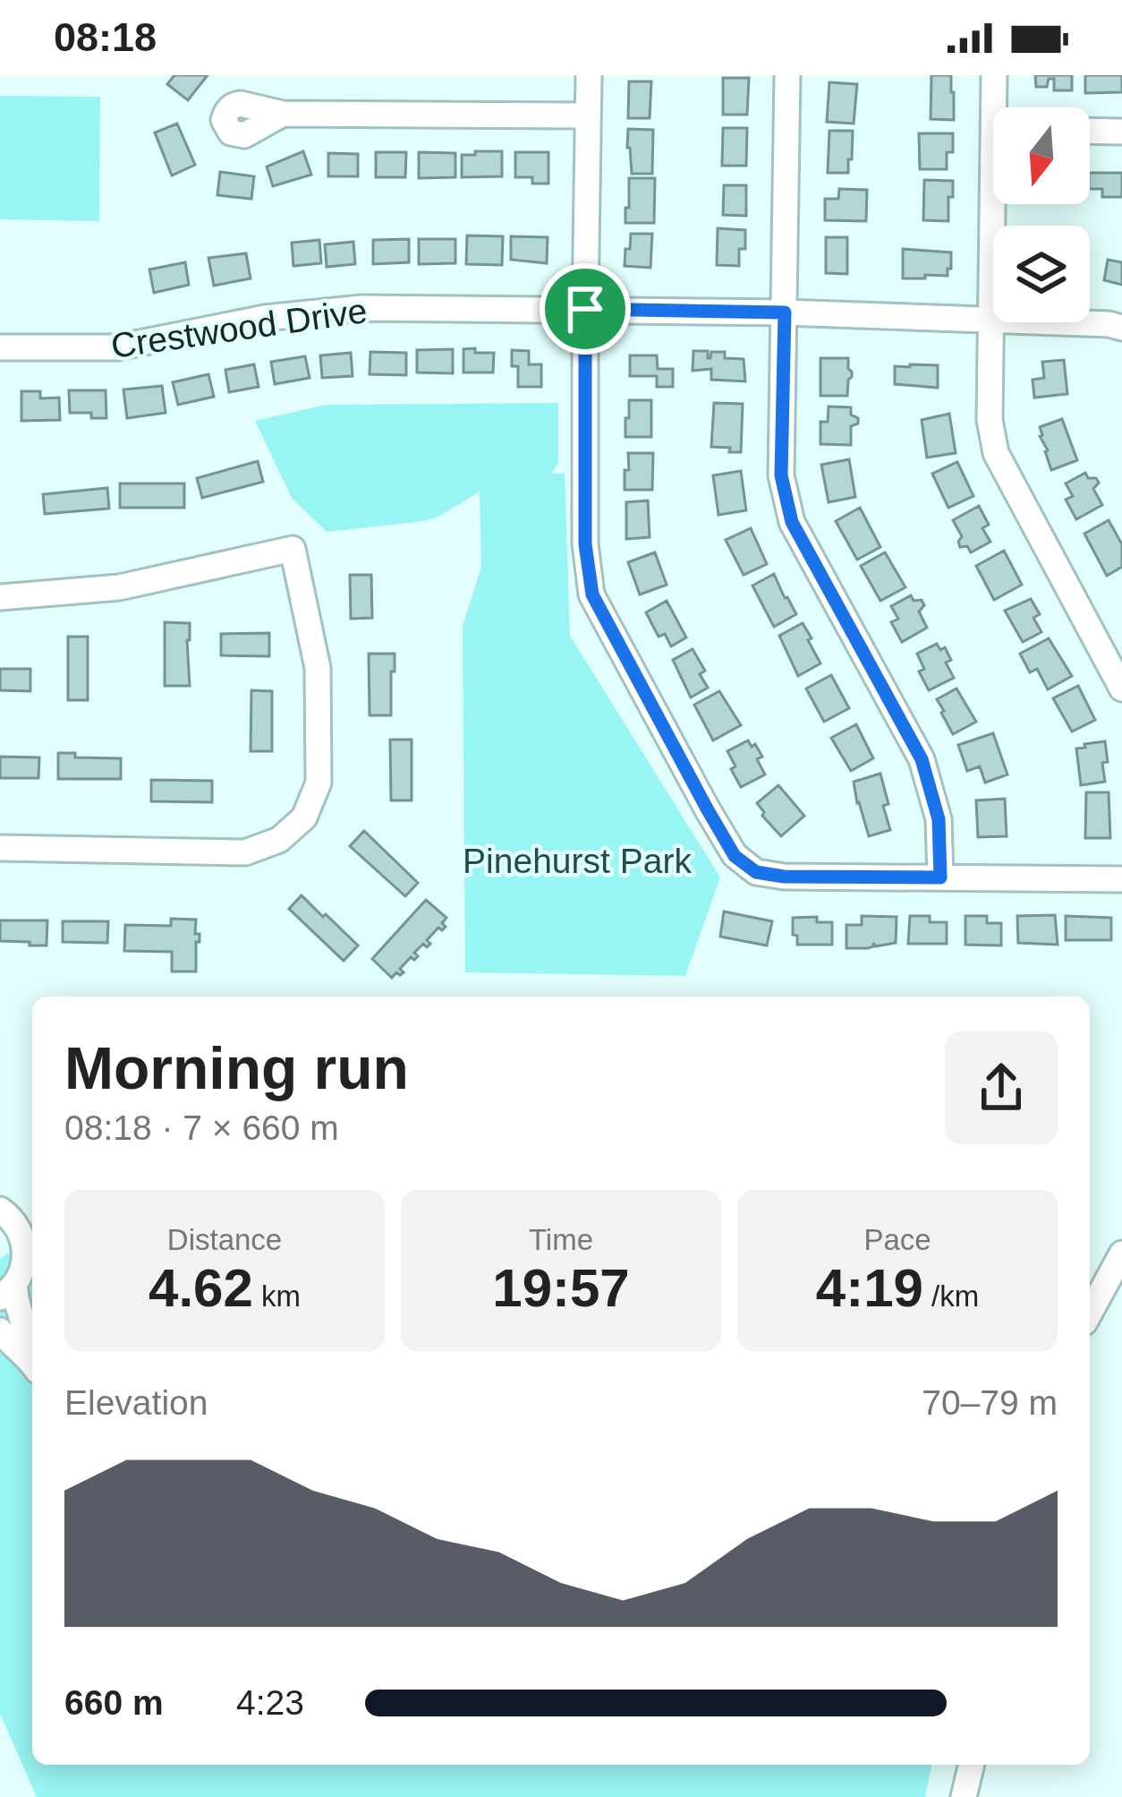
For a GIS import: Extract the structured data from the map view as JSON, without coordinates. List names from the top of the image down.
{
  "streets": {
    "street": ["Crestwood Drive"]
  },
  "parks": ["Pinehurst Park"],
  "north": "bottom",
  "page": {
    "status": "08:18",
    "heading": ["Morning run", "08:18 · 7 × 660 m"],
    "stats": [
      ["Distance", "4.62 km"],
      ["Time", "19:57"],
      ["Pace", "4:19 /km"]
    ],
    "chart": ["Elevation", "70–79 m"],
    "list": [
      {
        "name": "660 m",
        "note": "4:23"
      }
    ]
  }
}
